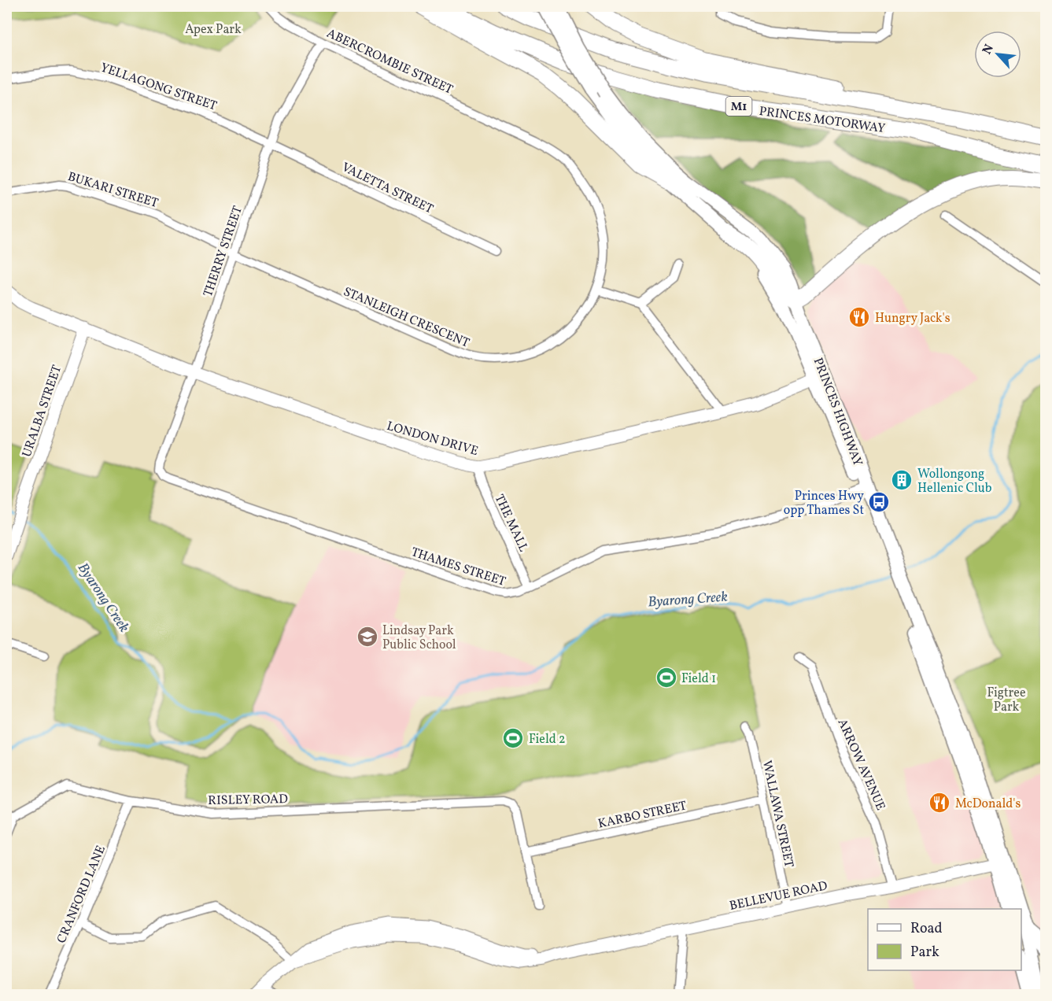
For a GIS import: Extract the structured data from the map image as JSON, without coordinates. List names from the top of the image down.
{
  "streets": {
    "highway": ["M1", "PRINCES MOTORWAY"],
    "main road": ["PRINCES HIGHWAY"],
    "street": [
      "ABERCROMBIE STREET",
      "YELLAGONG STREET",
      "VALETTA STREET",
      "BUKARI STREET",
      "THERRY STREET",
      "STANLEIGH CRESCENT",
      "URALBA STREET",
      "LONDON DRIVE",
      "THE MALL",
      "THAMES STREET",
      "ARROW AVENUE",
      "RISLEY ROAD",
      "KARBO STREET",
      "WALLAWA STREET",
      "CRANFORD LANE",
      "BELLEVUE ROAD"
    ]
  },
  "crossings": [
    ["ABERCROMBIE STREET", "THERRY STREET"],
    ["ABERCROMBIE STREET", "STANLEIGH CRESCENT"],
    ["YELLAGONG STREET", "VALETTA STREET"],
    ["YELLAGONG STREET", "THERRY STREET"],
    ["VALETTA STREET", "THERRY STREET"],
    ["BUKARI STREET", "THERRY STREET"],
    ["BUKARI STREET", "STANLEIGH CRESCENT"],
    ["THERRY STREET", "STANLEIGH CRESCENT"],
    ["THERRY STREET", "LONDON DRIVE"],
    ["THERRY STREET", "THAMES STREET"],
    ["URALBA STREET", "LONDON DRIVE"],
    ["PRINCES HIGHWAY", "LONDON DRIVE"],
    ["PRINCES HIGHWAY", "THAMES STREET"],
    ["PRINCES HIGHWAY", "BELLEVUE ROAD"],
    ["LONDON DRIVE", "THE MALL"],
    ["THE MALL", "THAMES STREET"],
    ["ARROW AVENUE", "BELLEVUE ROAD"],
    ["RISLEY ROAD", "KARBO STREET"],
    ["RISLEY ROAD", "CRANFORD LANE"],
    ["KARBO STREET", "WALLAWA STREET"],
    ["WALLAWA STREET", "BELLEVUE ROAD"]
  ],
  "water": ["Byarong Creek"],
  "parks": ["Apex Park", "Figtree Park"],
  "places": {
    "restaurant": ["Hungry Jack's", "McDonald's"],
    "building": ["Wollongong Hellenic Club"],
    "bus stop": ["Princes Hwy opp Thames St"],
    "school or university": ["Lindsay Park Public School"],
    "sports": ["Field 1", "Field 2"]
  },
  "legend": ["Road", "Park"],
  "north": "top left"
}
